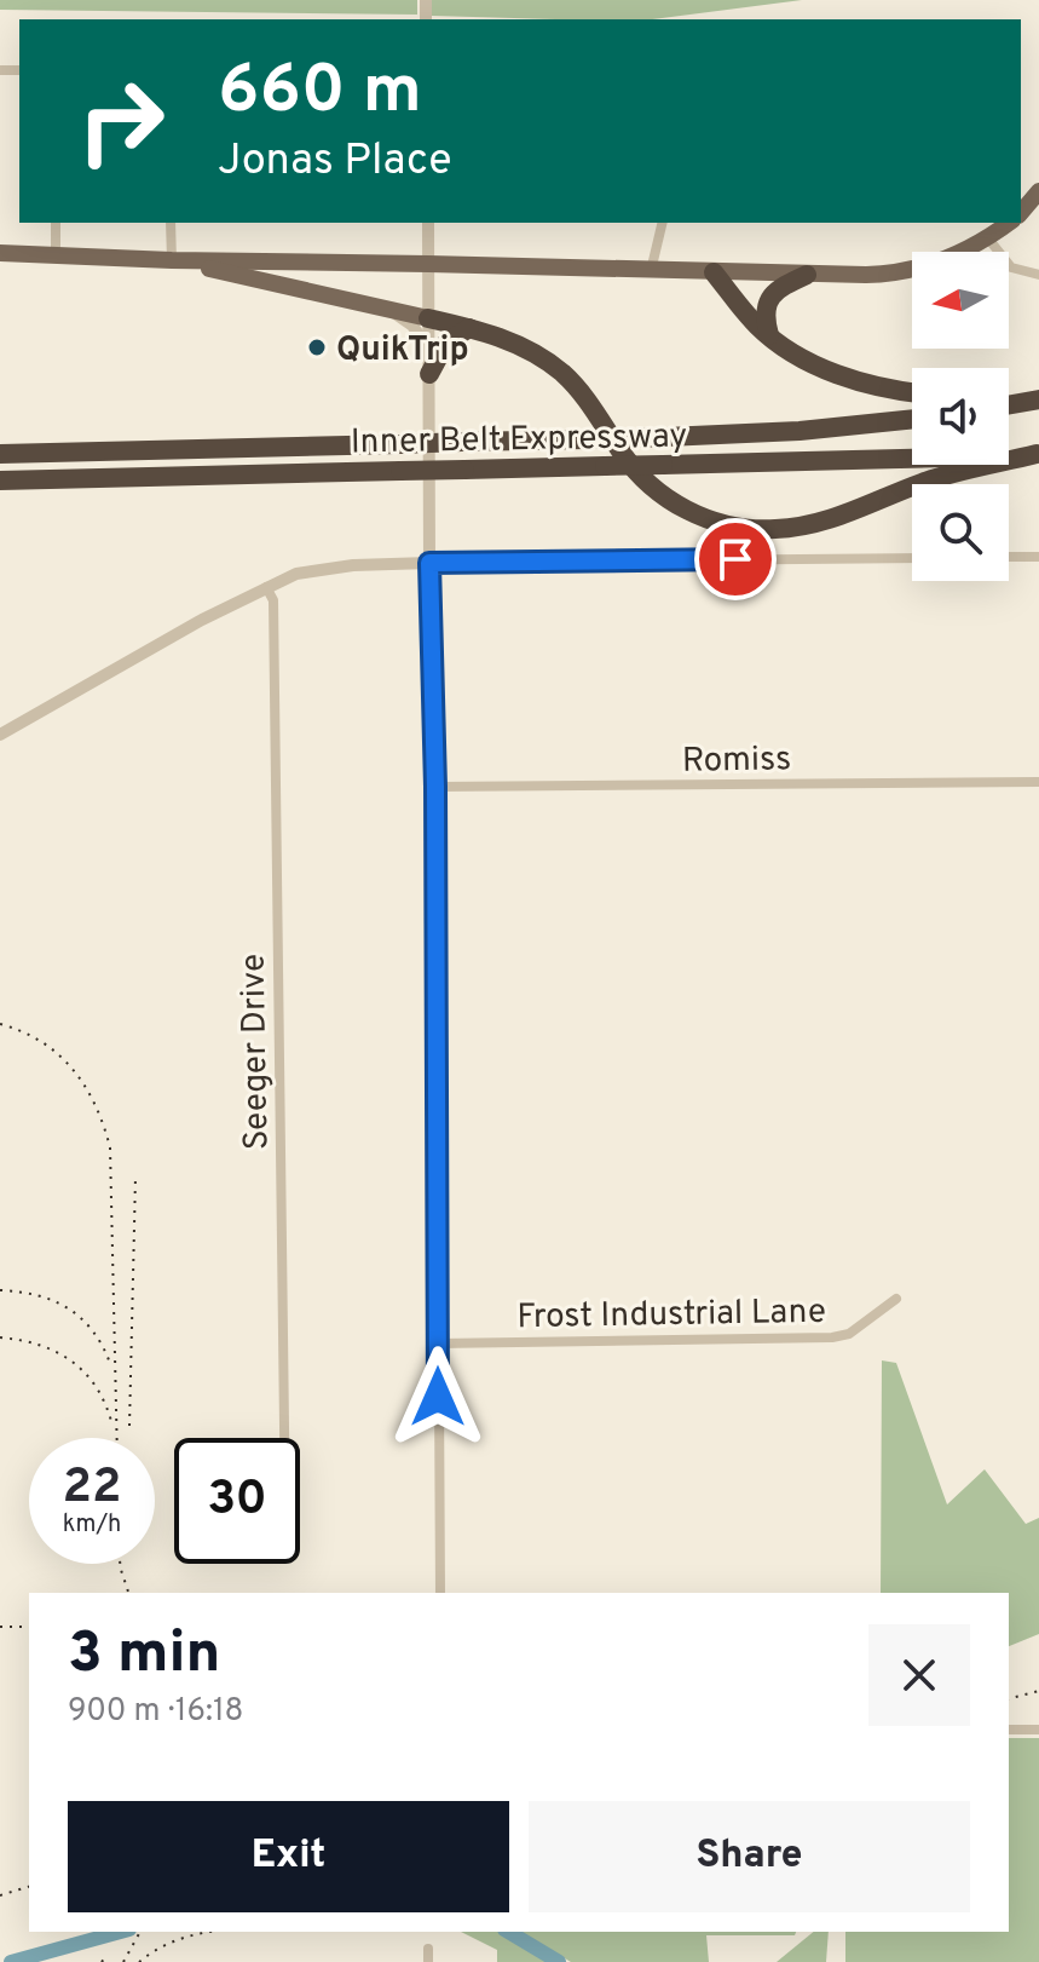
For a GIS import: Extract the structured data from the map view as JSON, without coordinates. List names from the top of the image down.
{
  "streets": {
    "highway": ["Inner Belt Expressway"],
    "street": ["Romiss", "Seeger Drive", "Frost Industrial Lane"]
  },
  "places": ["QuikTrip"],
  "north": "left",
  "page": {
    "turn": ["660 m", "Jonas Place"],
    "speed": "22 km/h",
    "limit": "30",
    "heading": ["3 min", "900 m · 16:18"],
    "buttons": ["Exit", "Share"]
  }
}
